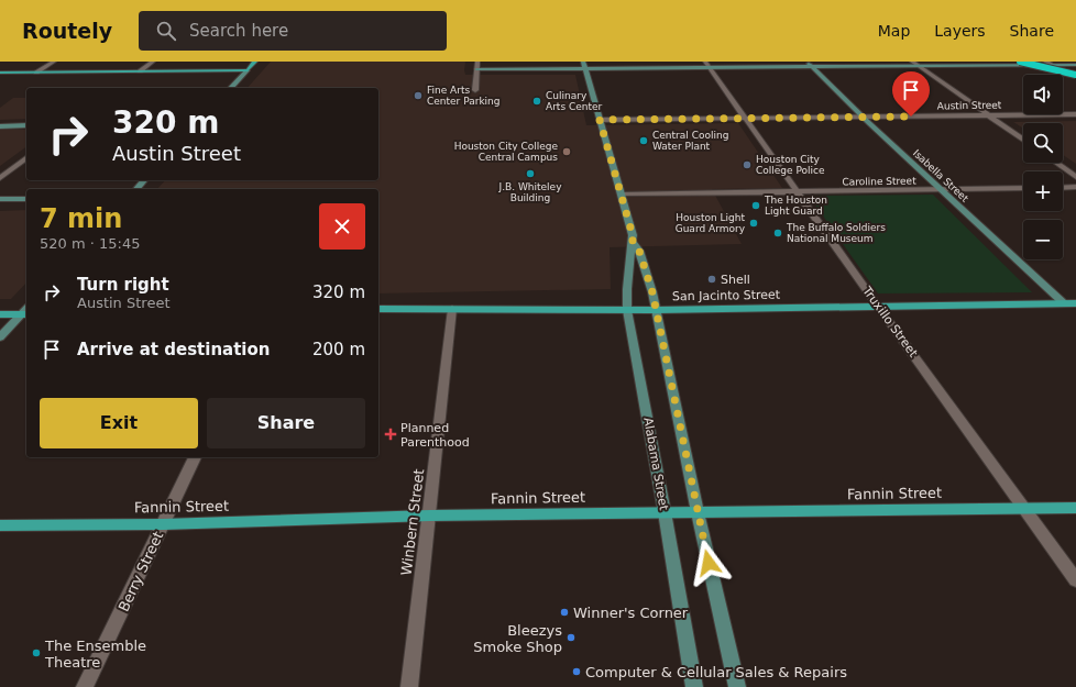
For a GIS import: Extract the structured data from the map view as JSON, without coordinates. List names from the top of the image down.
{
  "streets": {
    "main road": ["San Jacinto Street", "Fannin Street"],
    "street": [
      "Austin Street",
      "Isabella Street",
      "Caroline Street",
      "Truxillo Street",
      "Alabama Street",
      "Winbern Street",
      "Berry Street"
    ]
  },
  "crossings": [
    ["Austin Street", "Isabella Street"],
    ["Austin Street", "Truxillo Street"],
    ["Austin Street", "Alabama Street"],
    ["Isabella Street", "Caroline Street"],
    ["Isabella Street", "San Jacinto Street"],
    ["Caroline Street", "Truxillo Street"],
    ["Caroline Street", "Alabama Street"],
    ["San Jacinto Street", "Truxillo Street"],
    ["San Jacinto Street", "Alabama Street"],
    ["San Jacinto Street", "Winbern Street"],
    ["Truxillo Street", "Fannin Street"],
    ["Alabama Street", "Fannin Street"],
    ["Fannin Street", "Winbern Street"],
    ["Fannin Street", "Berry Street"]
  ],
  "places": {
    "other": [
      "Fine Arts Center Parking",
      "Culinary Arts Center",
      "Central Cooling Water Plant",
      "Houston City College Central Campus",
      "Houston City College Police",
      "J.B. Whiteley Building",
      "The Houston Light Guard",
      "Houston Light Guard Armory",
      "The Buffalo Soldiers National Museum",
      "Shell",
      "Winner's Corner",
      "Bleezys Smoke Shop",
      "The Ensemble Theatre",
      "Computer & Cellular Sales & Repairs"
    ],
    "health": ["Planned Parenthood"]
  },
  "page": {
    "header": "Routely",
    "search": "Search here",
    "nav": ["Map", "Layers", "Share"],
    "map_buttons": ["+", "−"],
    "turn": ["320 m", "Austin Street"],
    "heading": ["7 min", "520 m · 15:45"],
    "list": [
      {
        "name": "Turn right",
        "note": "Austin Street",
        "value": "320 m"
      },
      {
        "name": "Arrive at destination",
        "value": "200 m"
      }
    ],
    "buttons": ["Exit", "Share"]
  }
}
